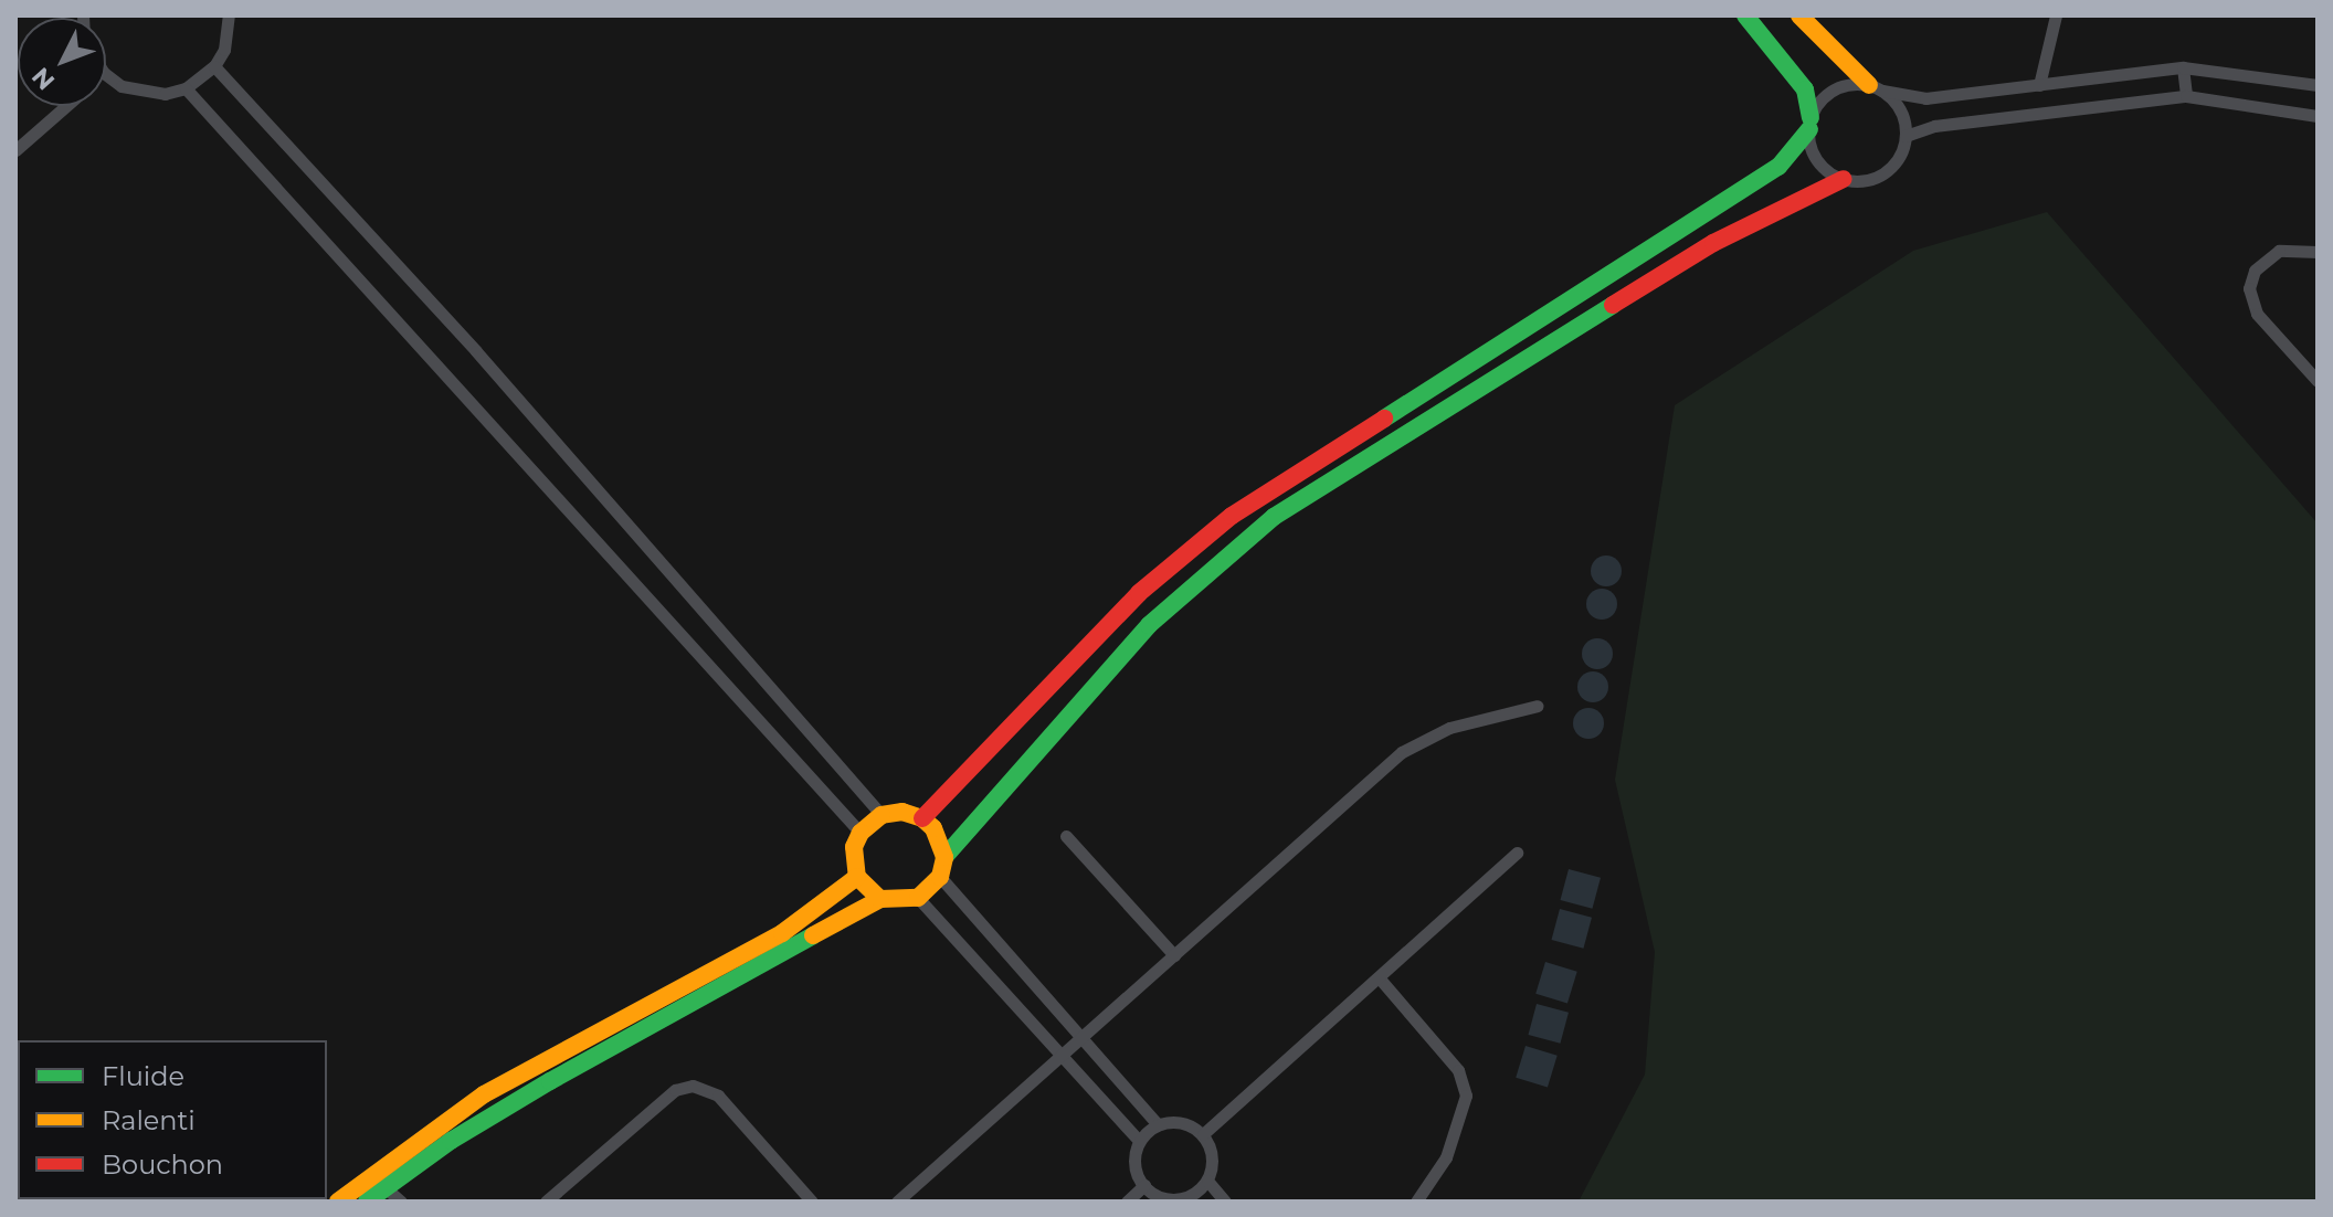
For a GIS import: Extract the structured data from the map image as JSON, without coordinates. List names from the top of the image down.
{
  "legend": ["Fluide", "Ralenti", "Bouchon"],
  "north": "bottom left"
}
